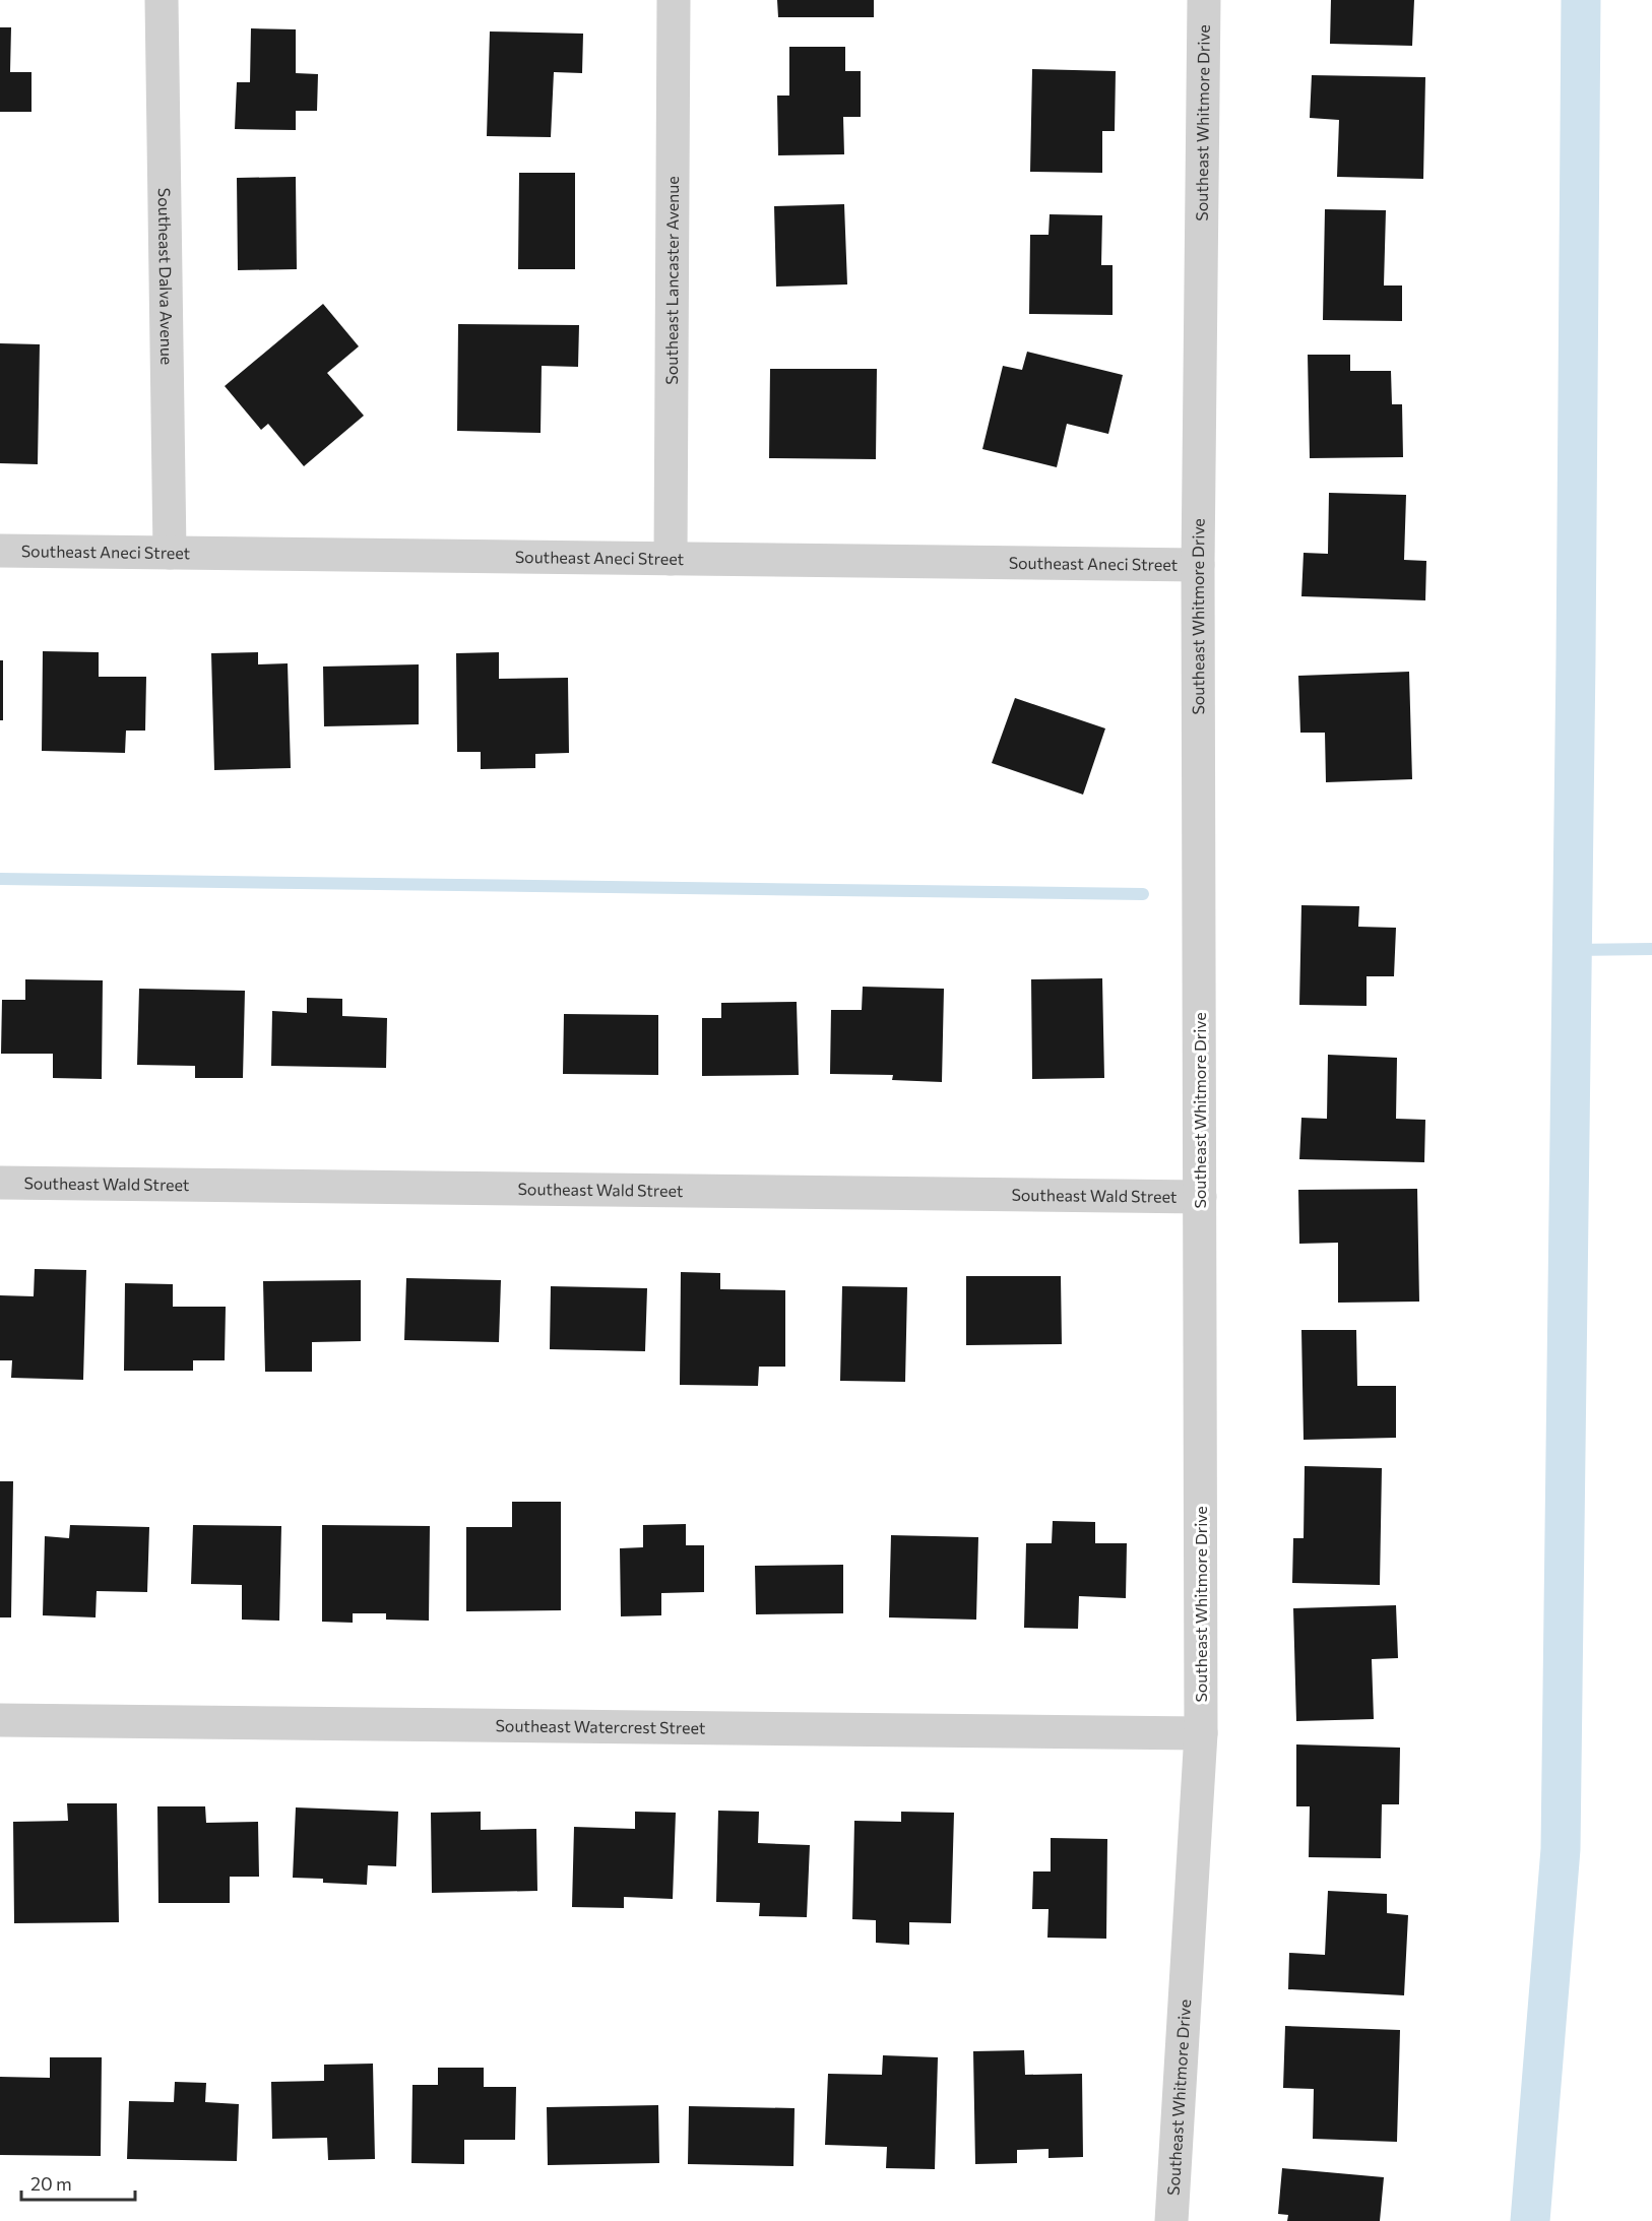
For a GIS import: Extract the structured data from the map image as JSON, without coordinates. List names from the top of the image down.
{
  "streets": {
    "street": [
      "Southeast Whitmore Drive",
      "Southeast Dalva Avenue",
      "Southeast Lancaster Avenue",
      "Southeast Aneci Street",
      "Southeast Wald Street",
      "Southeast Watercrest Street"
    ]
  },
  "crossings": [
    ["Southeast Whitmore Drive", "Southeast Aneci Street"],
    ["Southeast Whitmore Drive", "Southeast Wald Street"],
    ["Southeast Whitmore Drive", "Southeast Watercrest Street"],
    ["Southeast Dalva Avenue", "Southeast Aneci Street"],
    ["Southeast Lancaster Avenue", "Southeast Aneci Street"]
  ],
  "scale_bar": "20 m"
}
